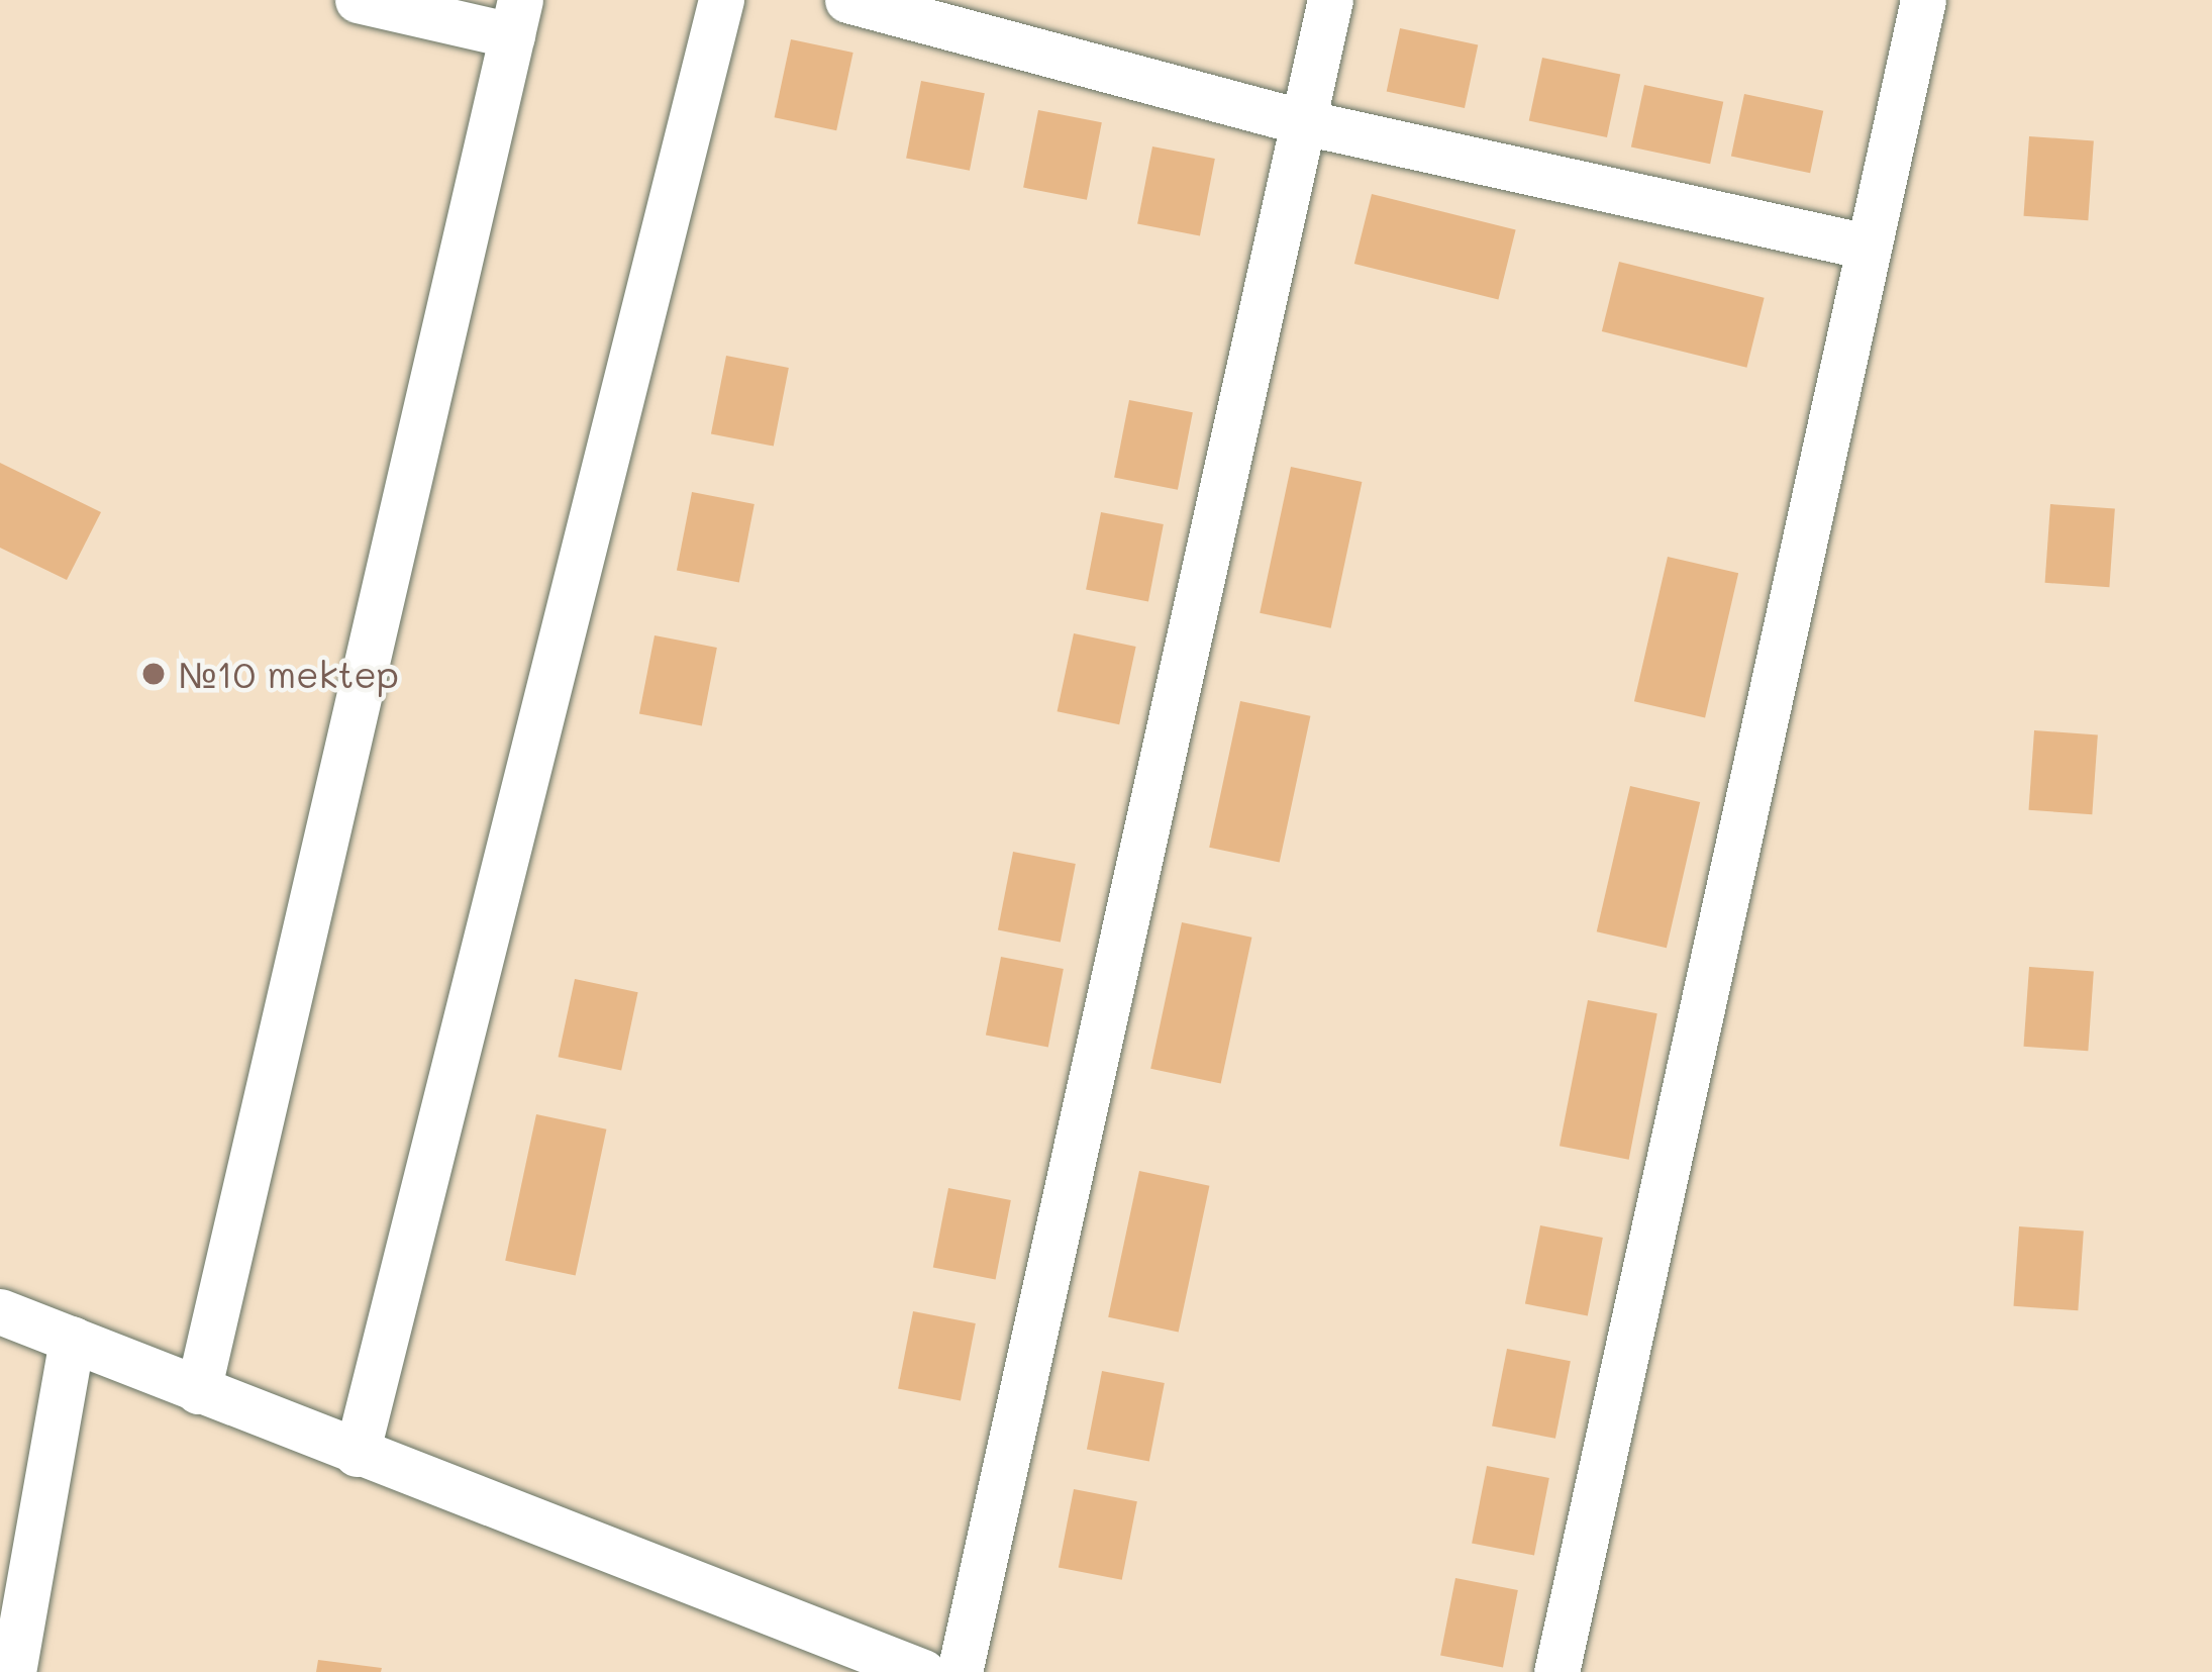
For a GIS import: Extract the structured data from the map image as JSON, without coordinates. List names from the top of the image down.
{
  "places": ["№10 mektep"]
}
